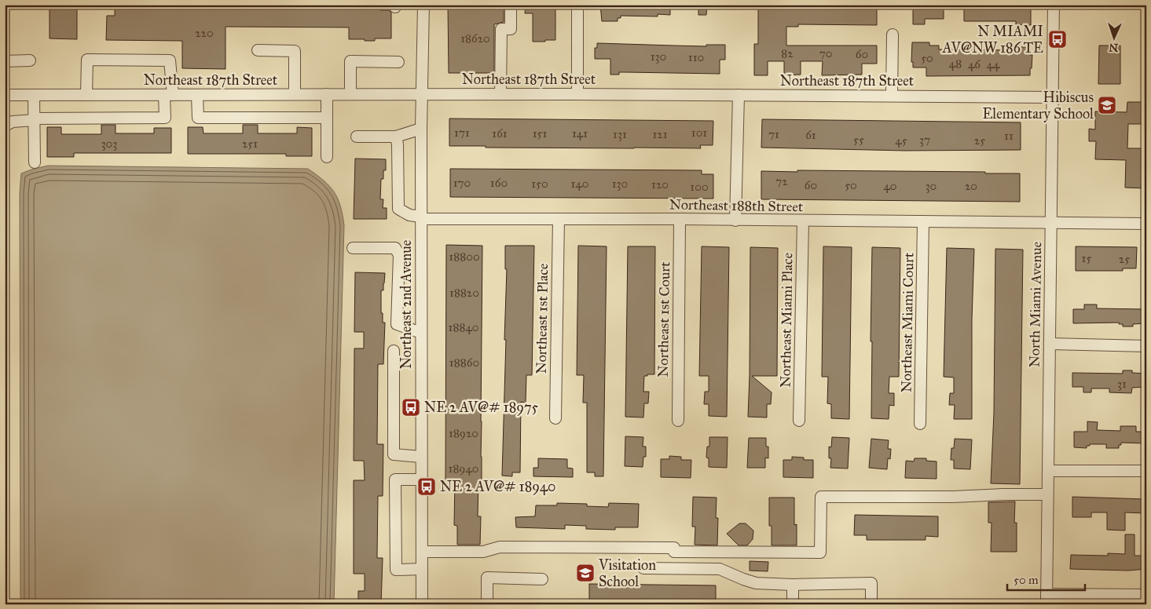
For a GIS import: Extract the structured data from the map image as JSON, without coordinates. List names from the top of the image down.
{
  "streets": {
    "street": [
      "Northeast 187th Street",
      "Northeast 188th Street",
      "Northeast 2nd Avenue",
      "North Miami Avenue",
      "Northeast 1st Place",
      "Northeast 1st Court",
      "Northeast Miami Place",
      "Northeast Miami Court"
    ]
  },
  "crossings": [
    ["Northeast 187th Street", "Northeast 2nd Avenue"],
    ["Northeast 187th Street", "North Miami Avenue"],
    ["Northeast 188th Street", "Northeast 2nd Avenue"],
    ["Northeast 188th Street", "North Miami Avenue"],
    ["Northeast 188th Street", "Northeast 1st Place"],
    ["Northeast 188th Street", "Northeast 1st Court"],
    ["Northeast 188th Street", "Northeast Miami Place"],
    ["Northeast 188th Street", "Northeast Miami Court"]
  ],
  "places": {
    "bus stop": ["N MIAMI AV@NW 186 TE", "NE 2 AV@# 18975", "NE 2 AV@# 18940"],
    "school or university": ["Hibiscus Elementary School", "Visitation School"]
  },
  "house_numbers": [
    "220",
    "18620",
    "82",
    "70",
    "60",
    "130",
    "110",
    "50",
    "48",
    "46",
    "44",
    "171",
    "101",
    "161",
    "151",
    "141",
    "131",
    "121",
    "71",
    "61",
    "11",
    "55",
    "37",
    "45",
    "25",
    "303",
    "251",
    "72",
    "170",
    "160",
    "150",
    "140",
    "130",
    "120",
    "60",
    "50",
    "40",
    "30",
    "20",
    "100",
    "18800",
    "15",
    "25",
    "18820",
    "18840",
    "18860",
    "31",
    "18920",
    "18940"
  ],
  "scale_bar": "50 m",
  "north": "bottom"
}
